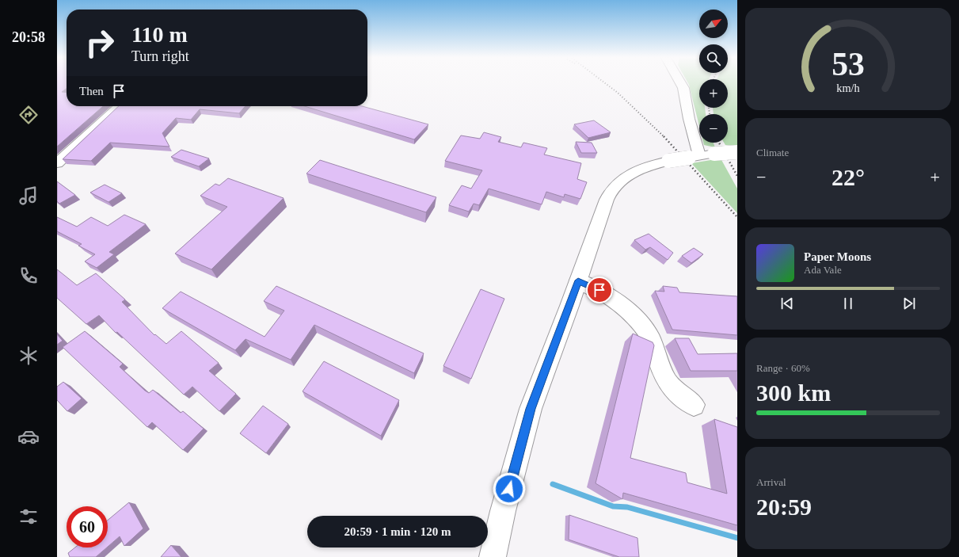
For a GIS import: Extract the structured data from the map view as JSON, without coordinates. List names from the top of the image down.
{
  "north": "top right",
  "page": {
    "tabs": "20:58",
    "map_buttons": ["+", "−"],
    "turn": ["110 m", "Turn right"],
    "then": "Then",
    "tile": [
      "Climate",
      ["Range · 60%", "300 km"],
      ["Arrival", "20:59"]
    ],
    "heat": ["−", "22°", "+"],
    "song": ["Paper Moons", "Ada Vale"],
    "limit": "60",
    "trip": "20:59 · 1 min · 120 m",
    "gauge": ["53", "km/h"]
  }
}
